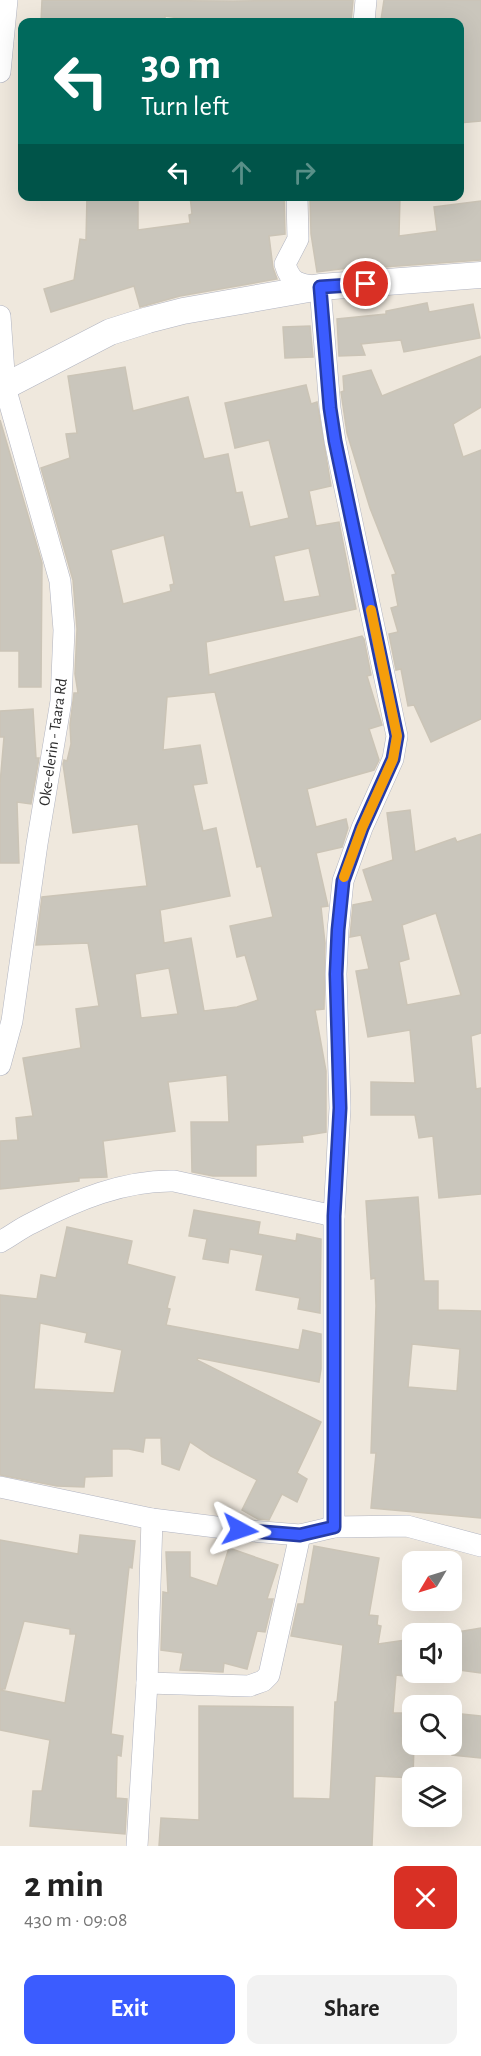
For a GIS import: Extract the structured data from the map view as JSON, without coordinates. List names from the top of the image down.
{
  "streets": {
    "street": ["Oke-elerin - Taara Rd"]
  },
  "north": "bottom left",
  "page": {
    "turn": ["30 m", "Turn left"],
    "heading": ["2 min", "430 m · 09:08"],
    "buttons": ["Exit", "Share"]
  }
}
